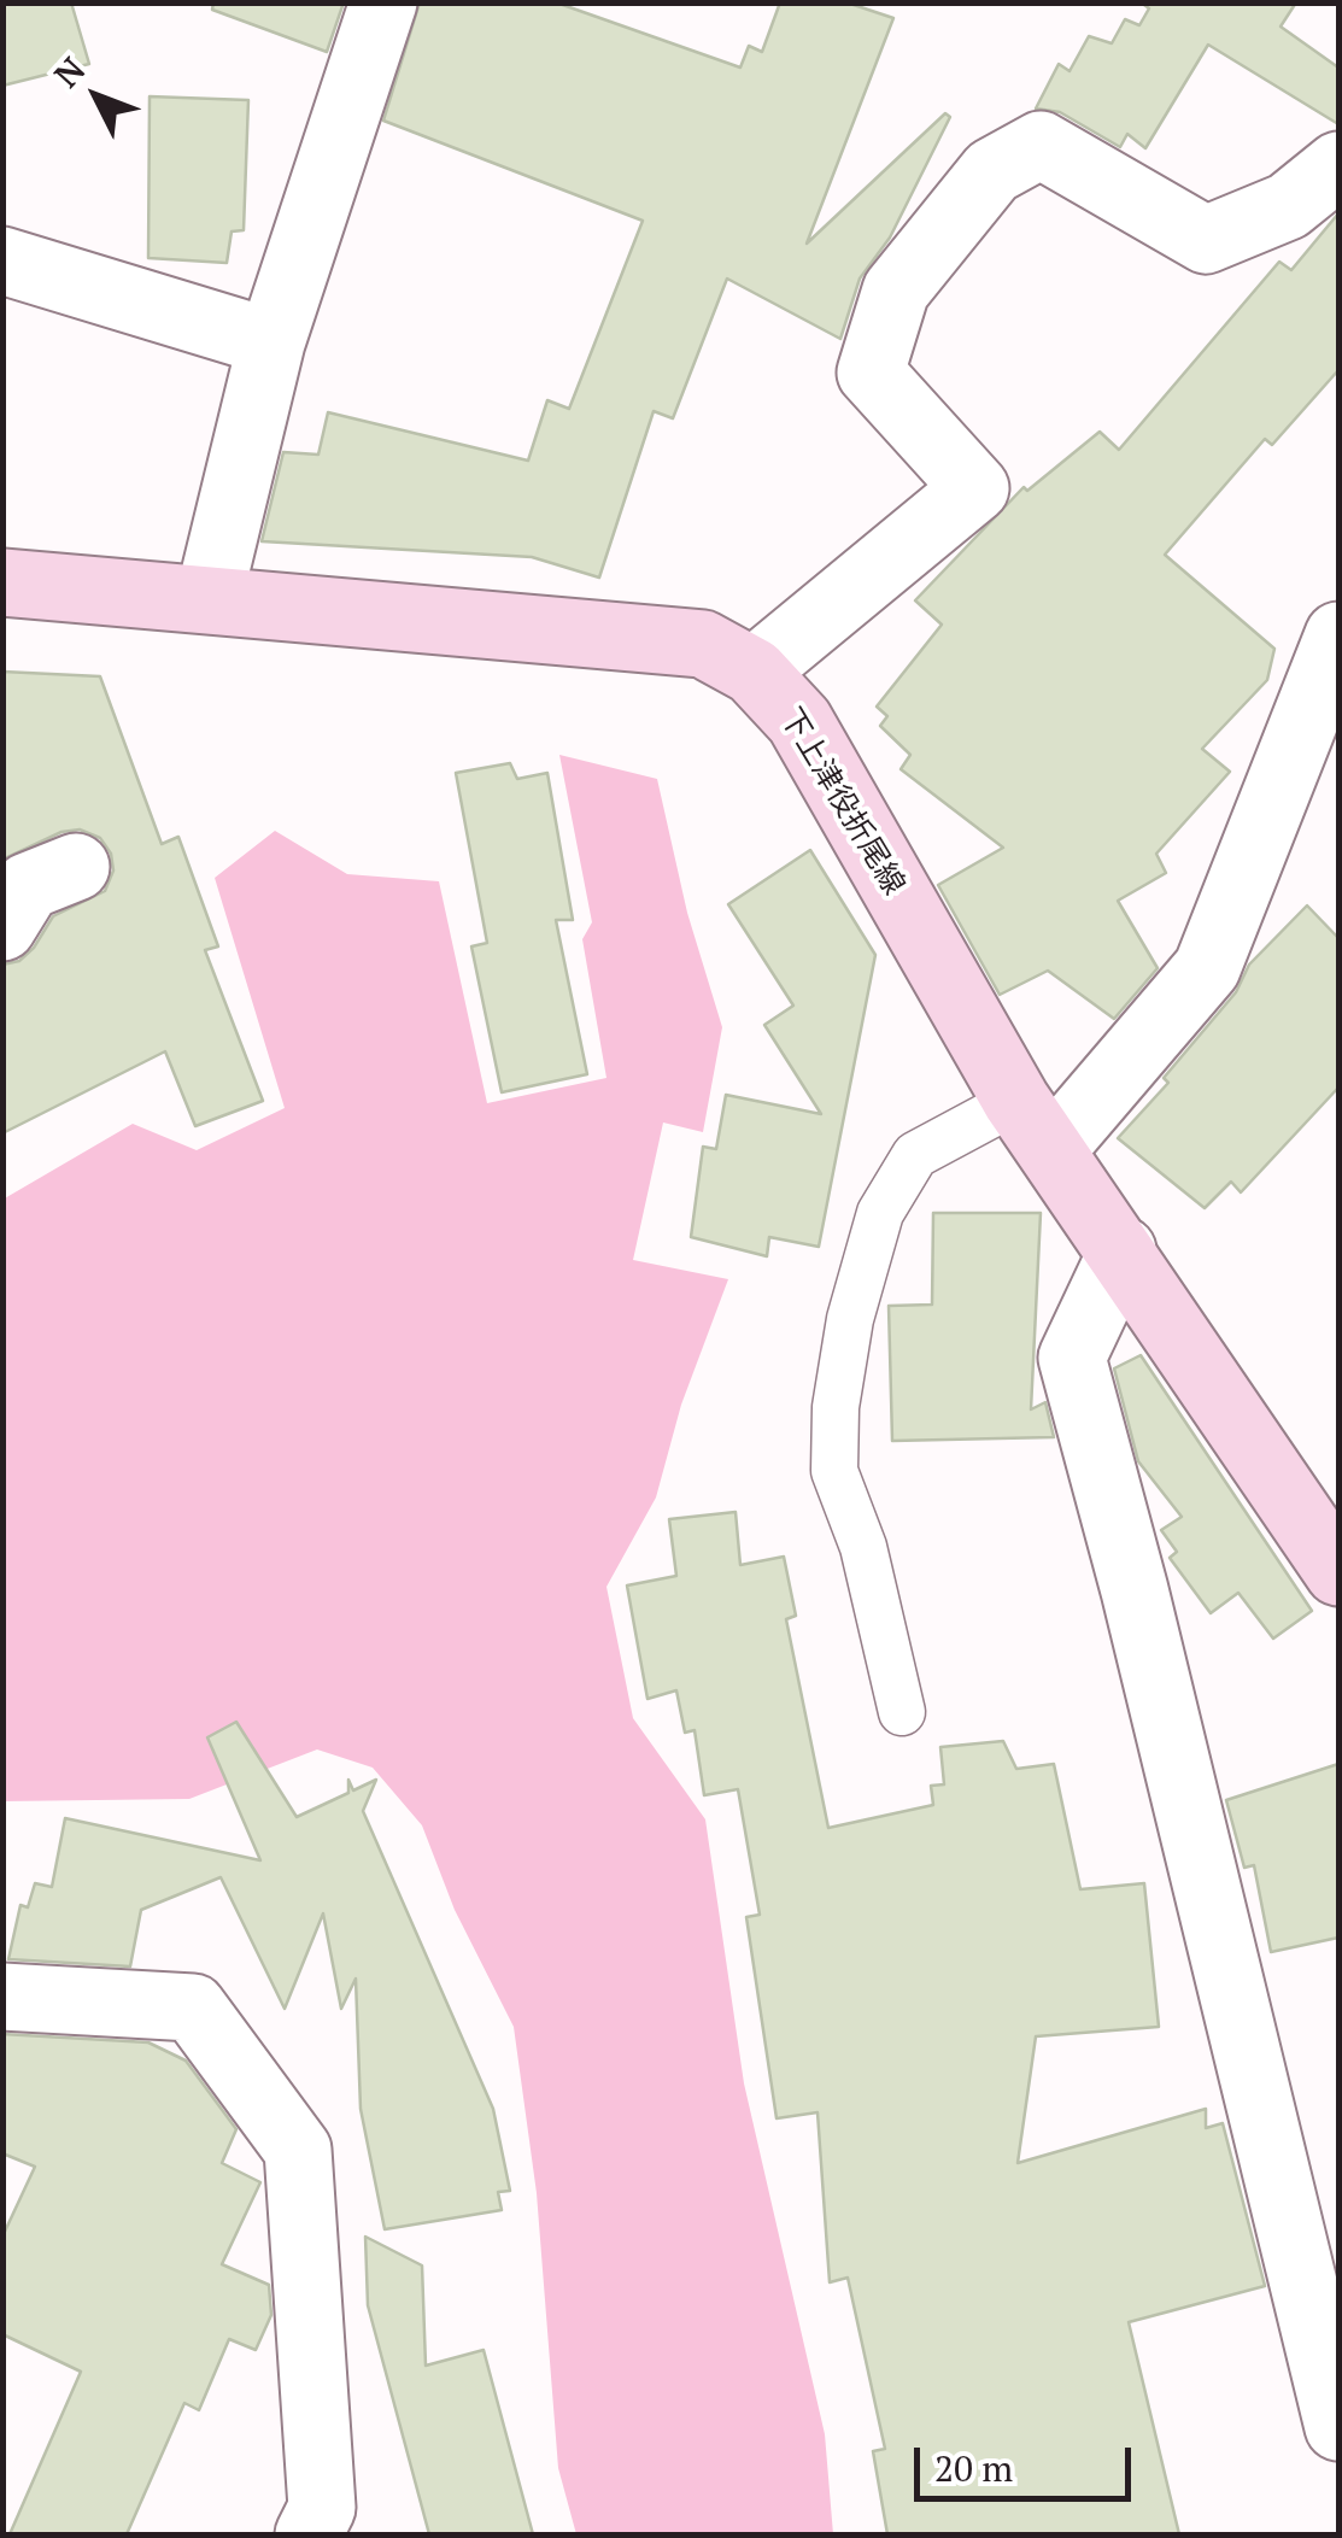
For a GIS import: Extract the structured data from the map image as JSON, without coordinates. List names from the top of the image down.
{
  "streets": {
    "main road": ["下上津役折尾線"]
  },
  "scale_bar": "20 m",
  "north": "top left"
}
